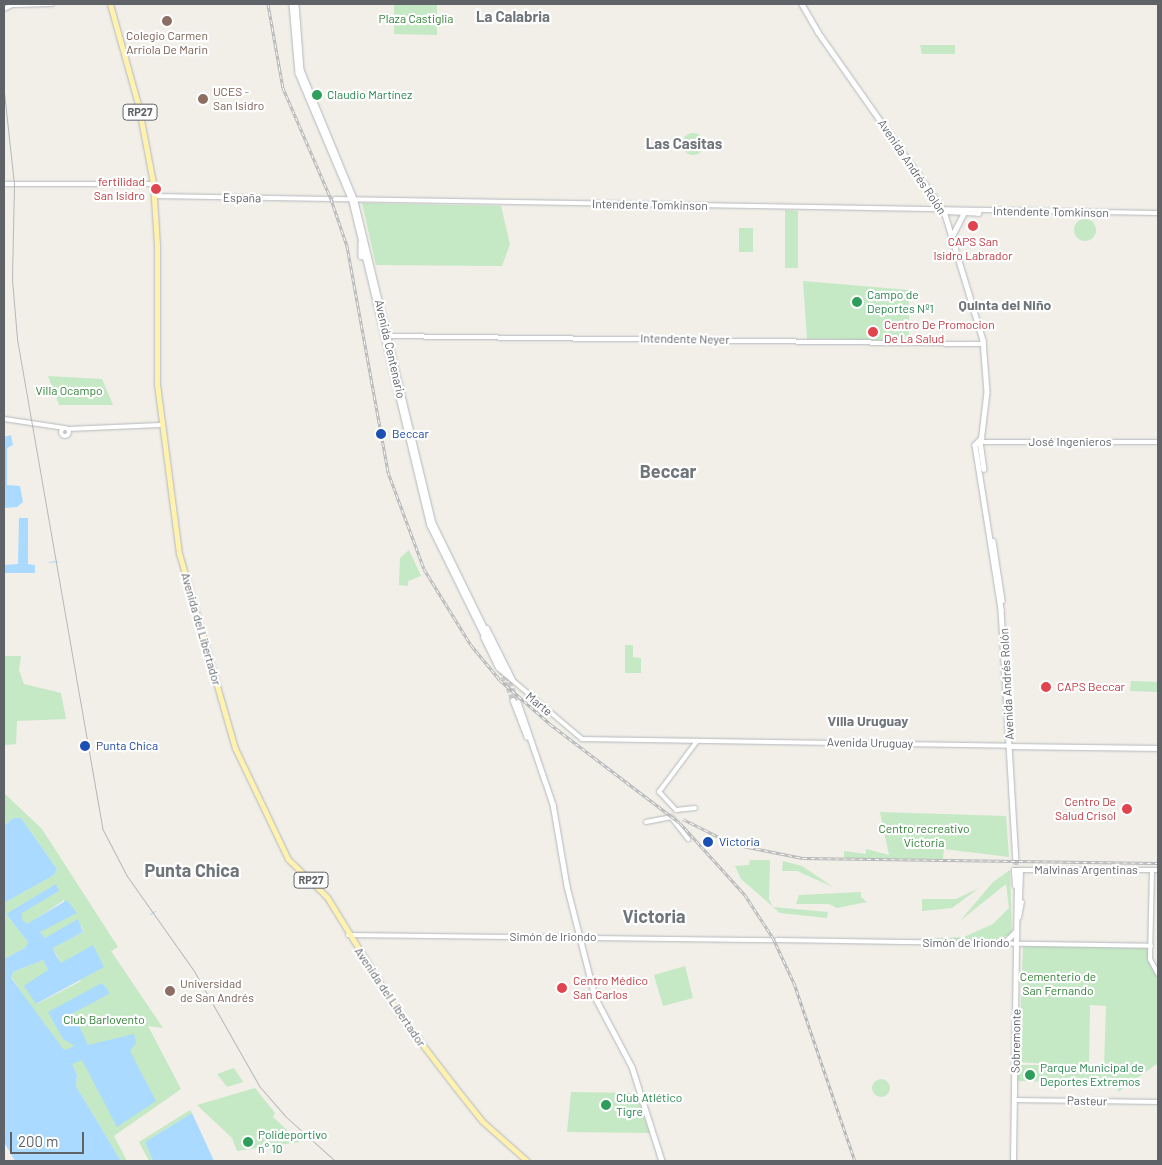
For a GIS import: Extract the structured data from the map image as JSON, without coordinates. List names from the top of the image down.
{
  "streets": {
    "main road": [
      "RP27",
      "Avenida Andrés Rolón",
      "Avenida Centenario",
      "Avenida del Libertador",
      "Avenida Uruguay",
      "Sobremonte"
    ],
    "street": [
      "España",
      "Intendente Tomkinson",
      "Intendente Neyer",
      "José Ingenieros",
      "Marte",
      "Malvinas Argentinas",
      "Simón de Iriondo",
      "Pasteur"
    ]
  },
  "crossings": [
    ["Avenida Andrés Rolón", "Intendente Tomkinson"],
    ["Avenida Andrés Rolón", "Intendente Neyer"],
    ["Avenida Andrés Rolón", "José Ingenieros"],
    ["Avenida Andrés Rolón", "Avenida Uruguay"],
    ["España", "Avenida del Libertador"],
    ["Intendente Tomkinson", "Avenida Centenario"],
    ["Intendente Neyer", "Avenida Centenario"],
    ["Avenida del Libertador", "Simón de Iriondo"],
    ["Marte", "Avenida Uruguay"],
    ["Malvinas Argentinas", "Sobremonte"],
    ["Simón de Iriondo", "Sobremonte"],
    ["Sobremonte", "Pasteur"]
  ],
  "districts": [
    "La Calabria",
    "Las Casitas",
    "Quinta del Niño",
    "Beccar",
    "Villa Uruguay",
    "Punta Chica",
    "Victoria"
  ],
  "parks": [
    "Plaza Castiglia",
    "Villa Ocampo",
    "Centro recreativo Victoria",
    "Cementerio de San Fernando",
    "Club Barlovento"
  ],
  "places": [
    "Colegio Carmen Arriola De Marin",
    "Claudio Martínez",
    "UCES - San Isidro",
    "fertilidad San Isidro",
    "CAPS San Isidro Labrador",
    "Campo de Deportes Nº1",
    "Centro De Promocion De La Salud",
    "Beccar",
    "CAPS Beccar",
    "Punta Chica",
    "Centro De Salud Crisol",
    "Victoria",
    "Centro Médico San Carlos",
    "Universidad de San Andrés",
    "Parque Municipal de Deportes Extremos",
    "Club Atlético Tigre",
    "Polideportivo n° 10"
  ],
  "scale_bar": "200 m"
}
